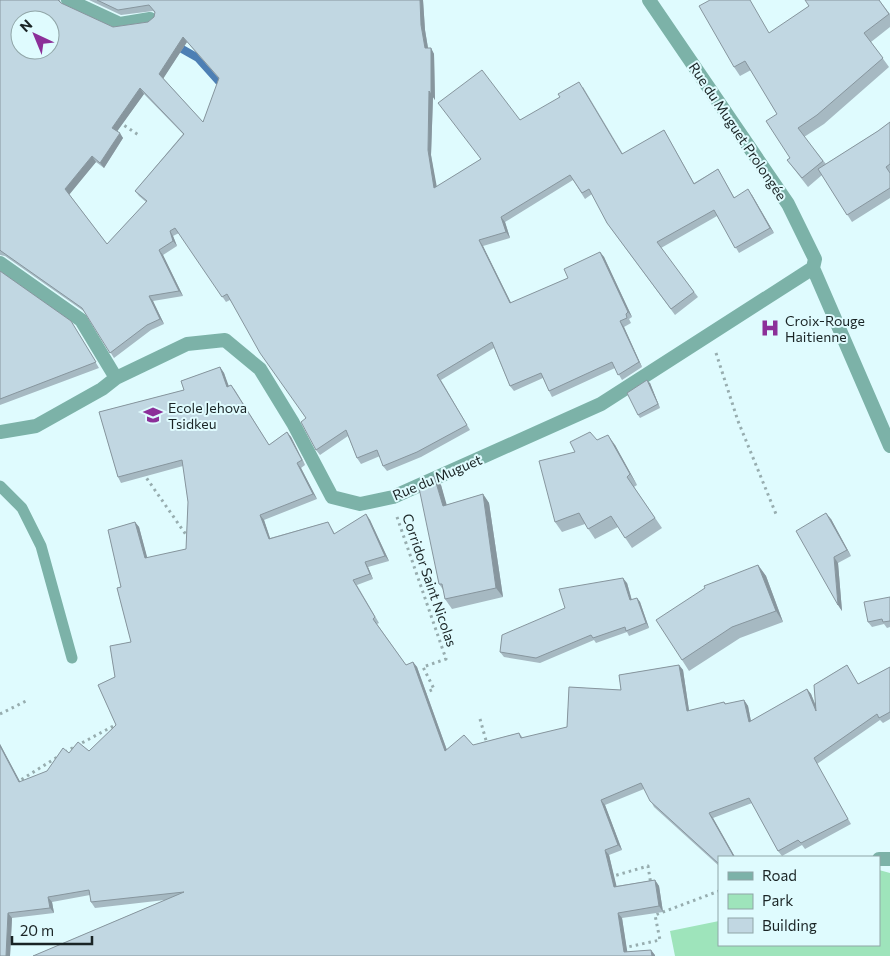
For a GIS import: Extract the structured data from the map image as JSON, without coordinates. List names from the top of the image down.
{
  "streets": {
    "street": ["Rue du Muguet Prolongée", "Rue du Muguet"],
    "path": ["Corridor Saint Nicolas"]
  },
  "crossings": [
    ["Rue du Muguet Prolongée", "Rue du Muguet"],
    ["Rue du Muguet", "Corridor Saint Nicolas"]
  ],
  "places": {
    "hospital": ["Croix-Rouge Haitienne"],
    "school or university": ["Ecole Jehova Tsidkeu"]
  },
  "legend": ["Road", "Park", "Building"],
  "scale_bar": "20 m",
  "north": "top left"
}
